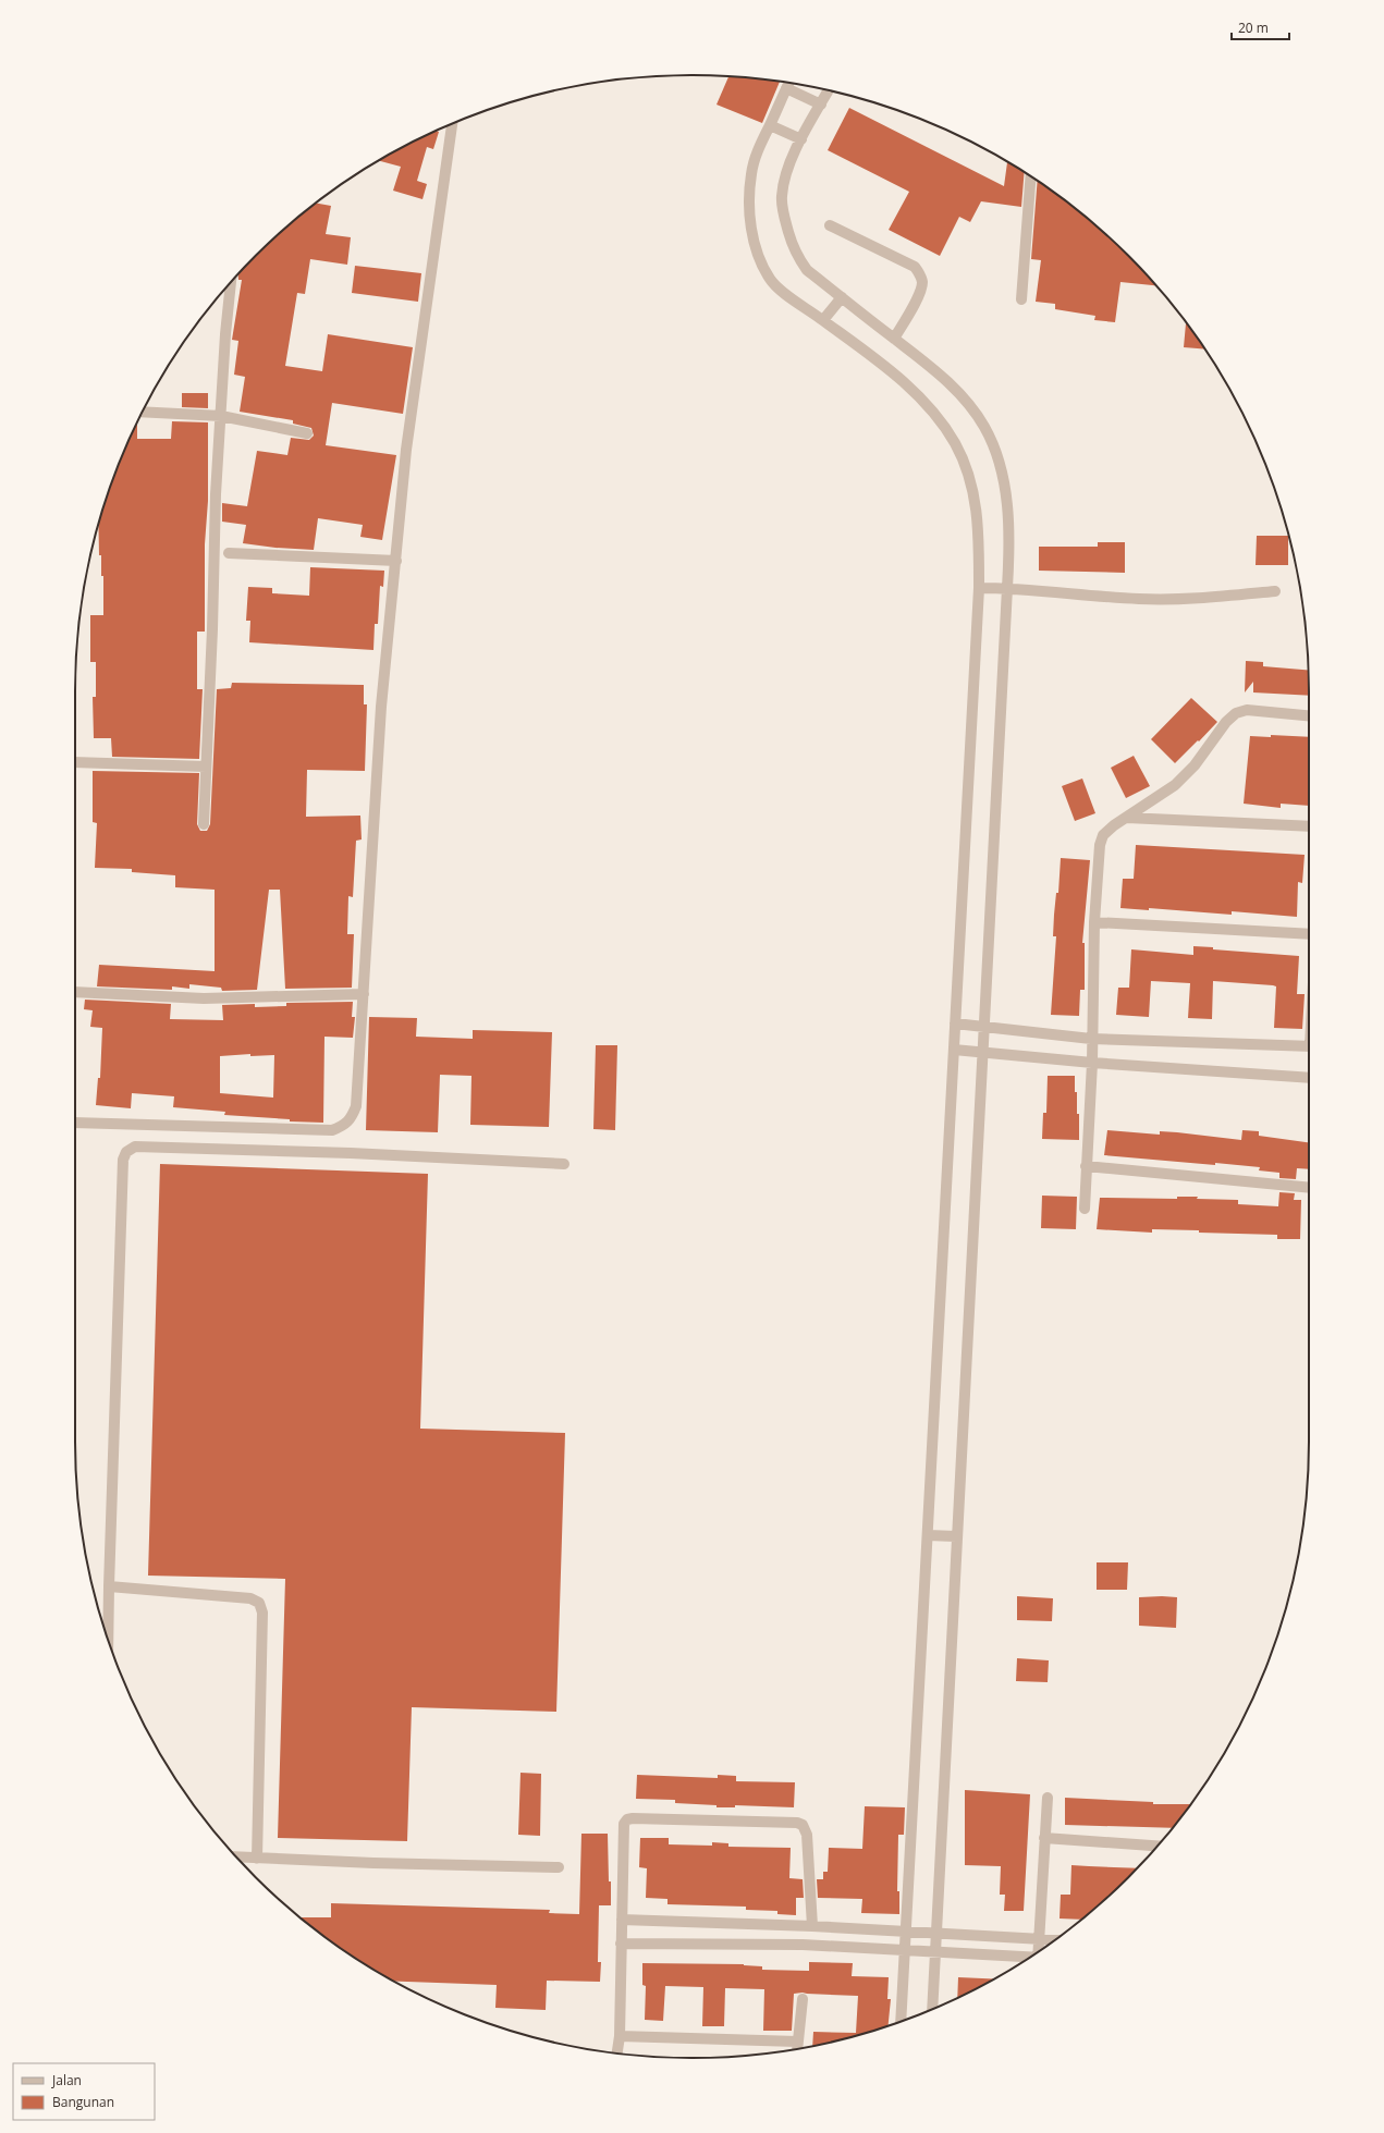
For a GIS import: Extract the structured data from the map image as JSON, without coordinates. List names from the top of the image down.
{
  "legend": ["Jalan", "Bangunan"],
  "scale_bar": "20 m"
}
